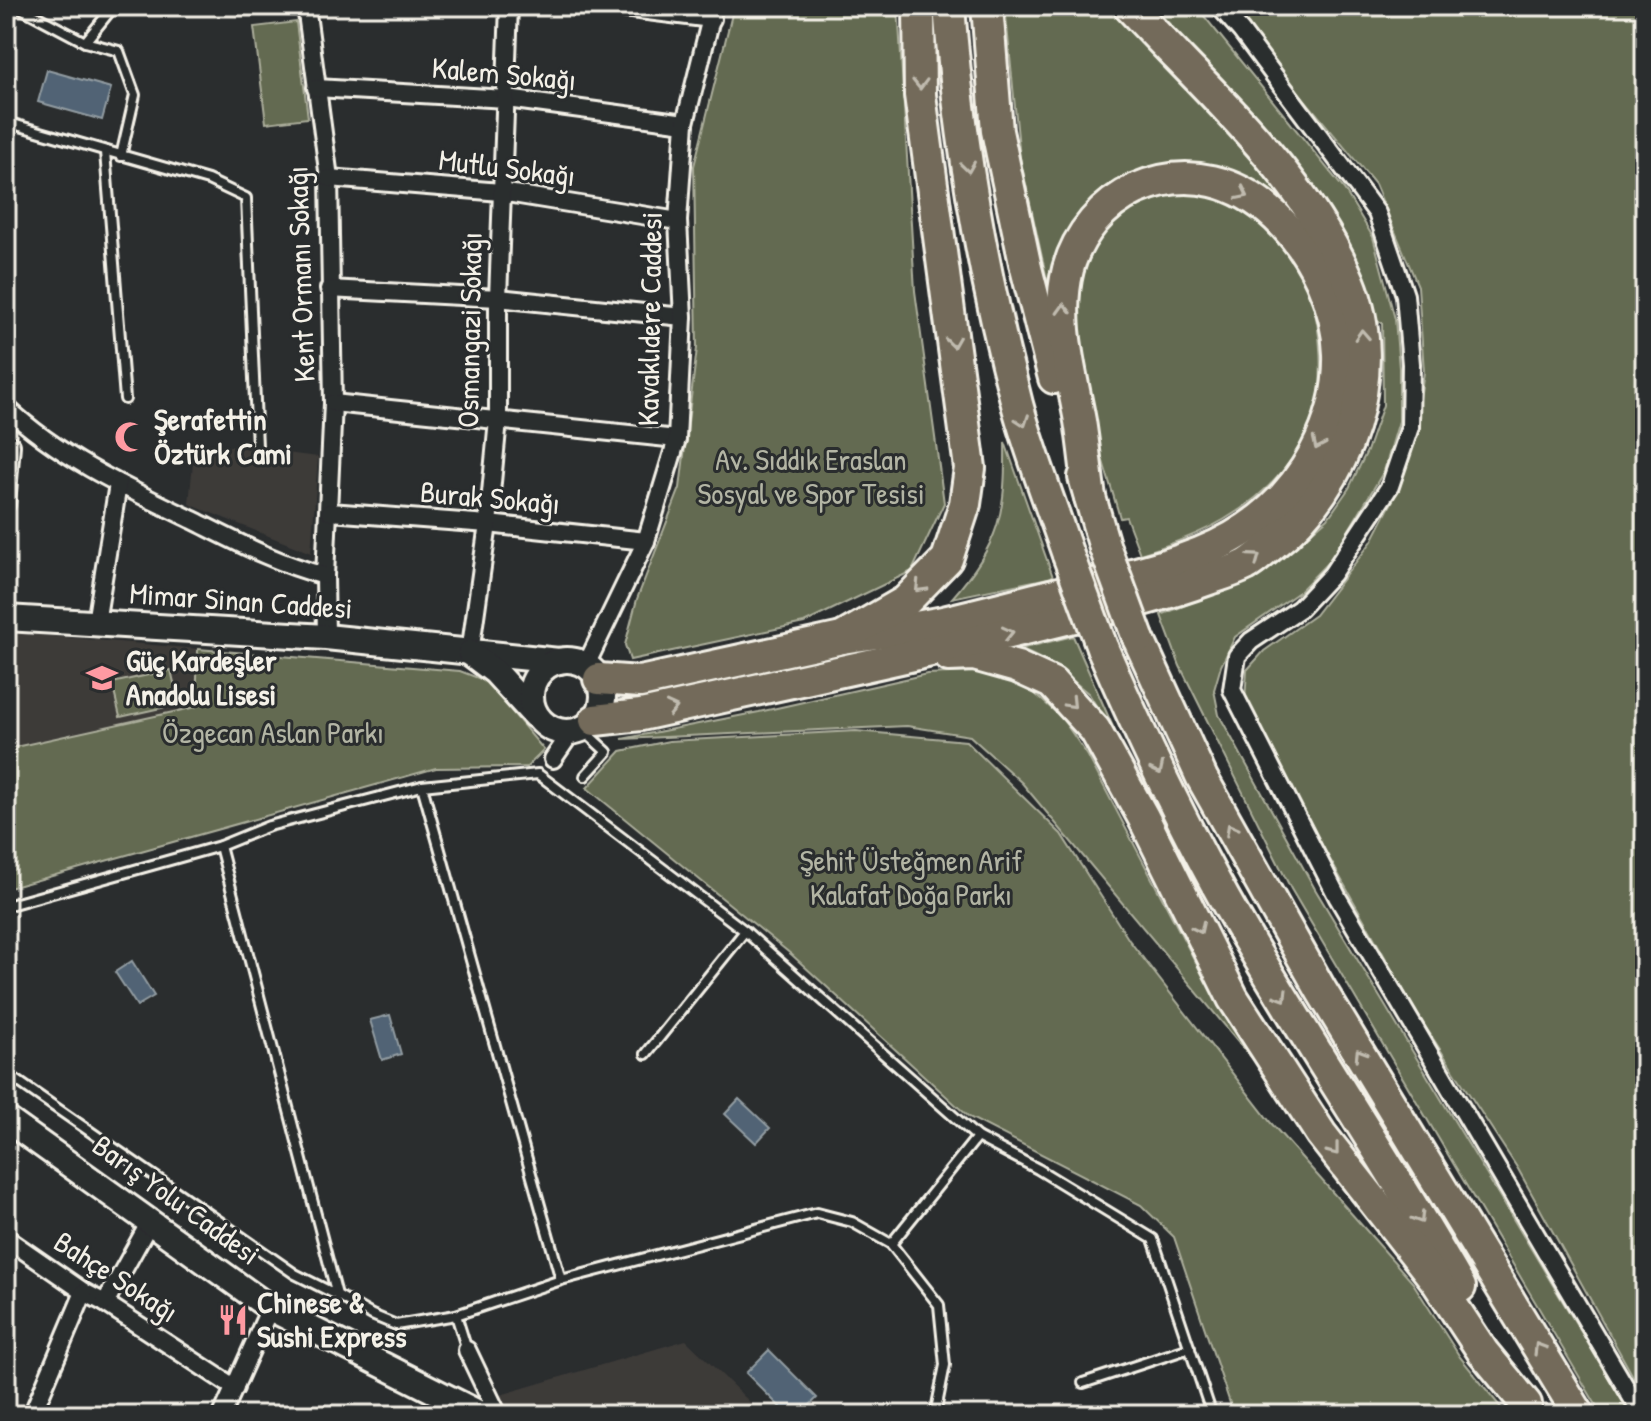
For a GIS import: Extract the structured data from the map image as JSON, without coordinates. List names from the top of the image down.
{
  "streets": {
    "main road": ["Mimar Sinan Caddesi", "Barış Yolu Caddesi"],
    "street": [
      "Kalem Sokağı",
      "Mutlu Sokağı",
      "Kent Ormanı Sokağı",
      "Kavaklıdere Caddesi",
      "Osmangazi Sokağı",
      "Burak Sokağı",
      "Bahçe Sokağı"
    ]
  },
  "crossings": [
    ["Kalem Sokağı", "Kent Ormanı Sokağı"],
    ["Kalem Sokağı", "Kavaklıdere Caddesi"],
    ["Kalem Sokağı", "Osmangazi Sokağı"],
    ["Mutlu Sokağı", "Kent Ormanı Sokağı"],
    ["Mutlu Sokağı", "Kavaklıdere Caddesi"],
    ["Mutlu Sokağı", "Osmangazi Sokağı"],
    ["Kent Ormanı Sokağı", "Burak Sokağı"],
    ["Kent Ormanı Sokağı", "Mimar Sinan Caddesi"],
    ["Kavaklıdere Caddesi", "Burak Sokağı"],
    ["Kavaklıdere Caddesi", "Mimar Sinan Caddesi"],
    ["Osmangazi Sokağı", "Burak Sokağı"],
    ["Osmangazi Sokağı", "Mimar Sinan Caddesi"]
  ],
  "parks": ["Av. Sıddık Eraslan Sosyal ve Spor Tesisi", "Özgecan Aslan Parkı", "Şehit Üsteğmen Arif Kalafat Doğa Parkı"],
  "places": {
    "mosque": ["Şerafettin Öztürk Cami"],
    "school or university": ["Güç Kardeşler Anadolu Lisesi"],
    "restaurant": ["Chinese & Sushi Express"]
  }
}
